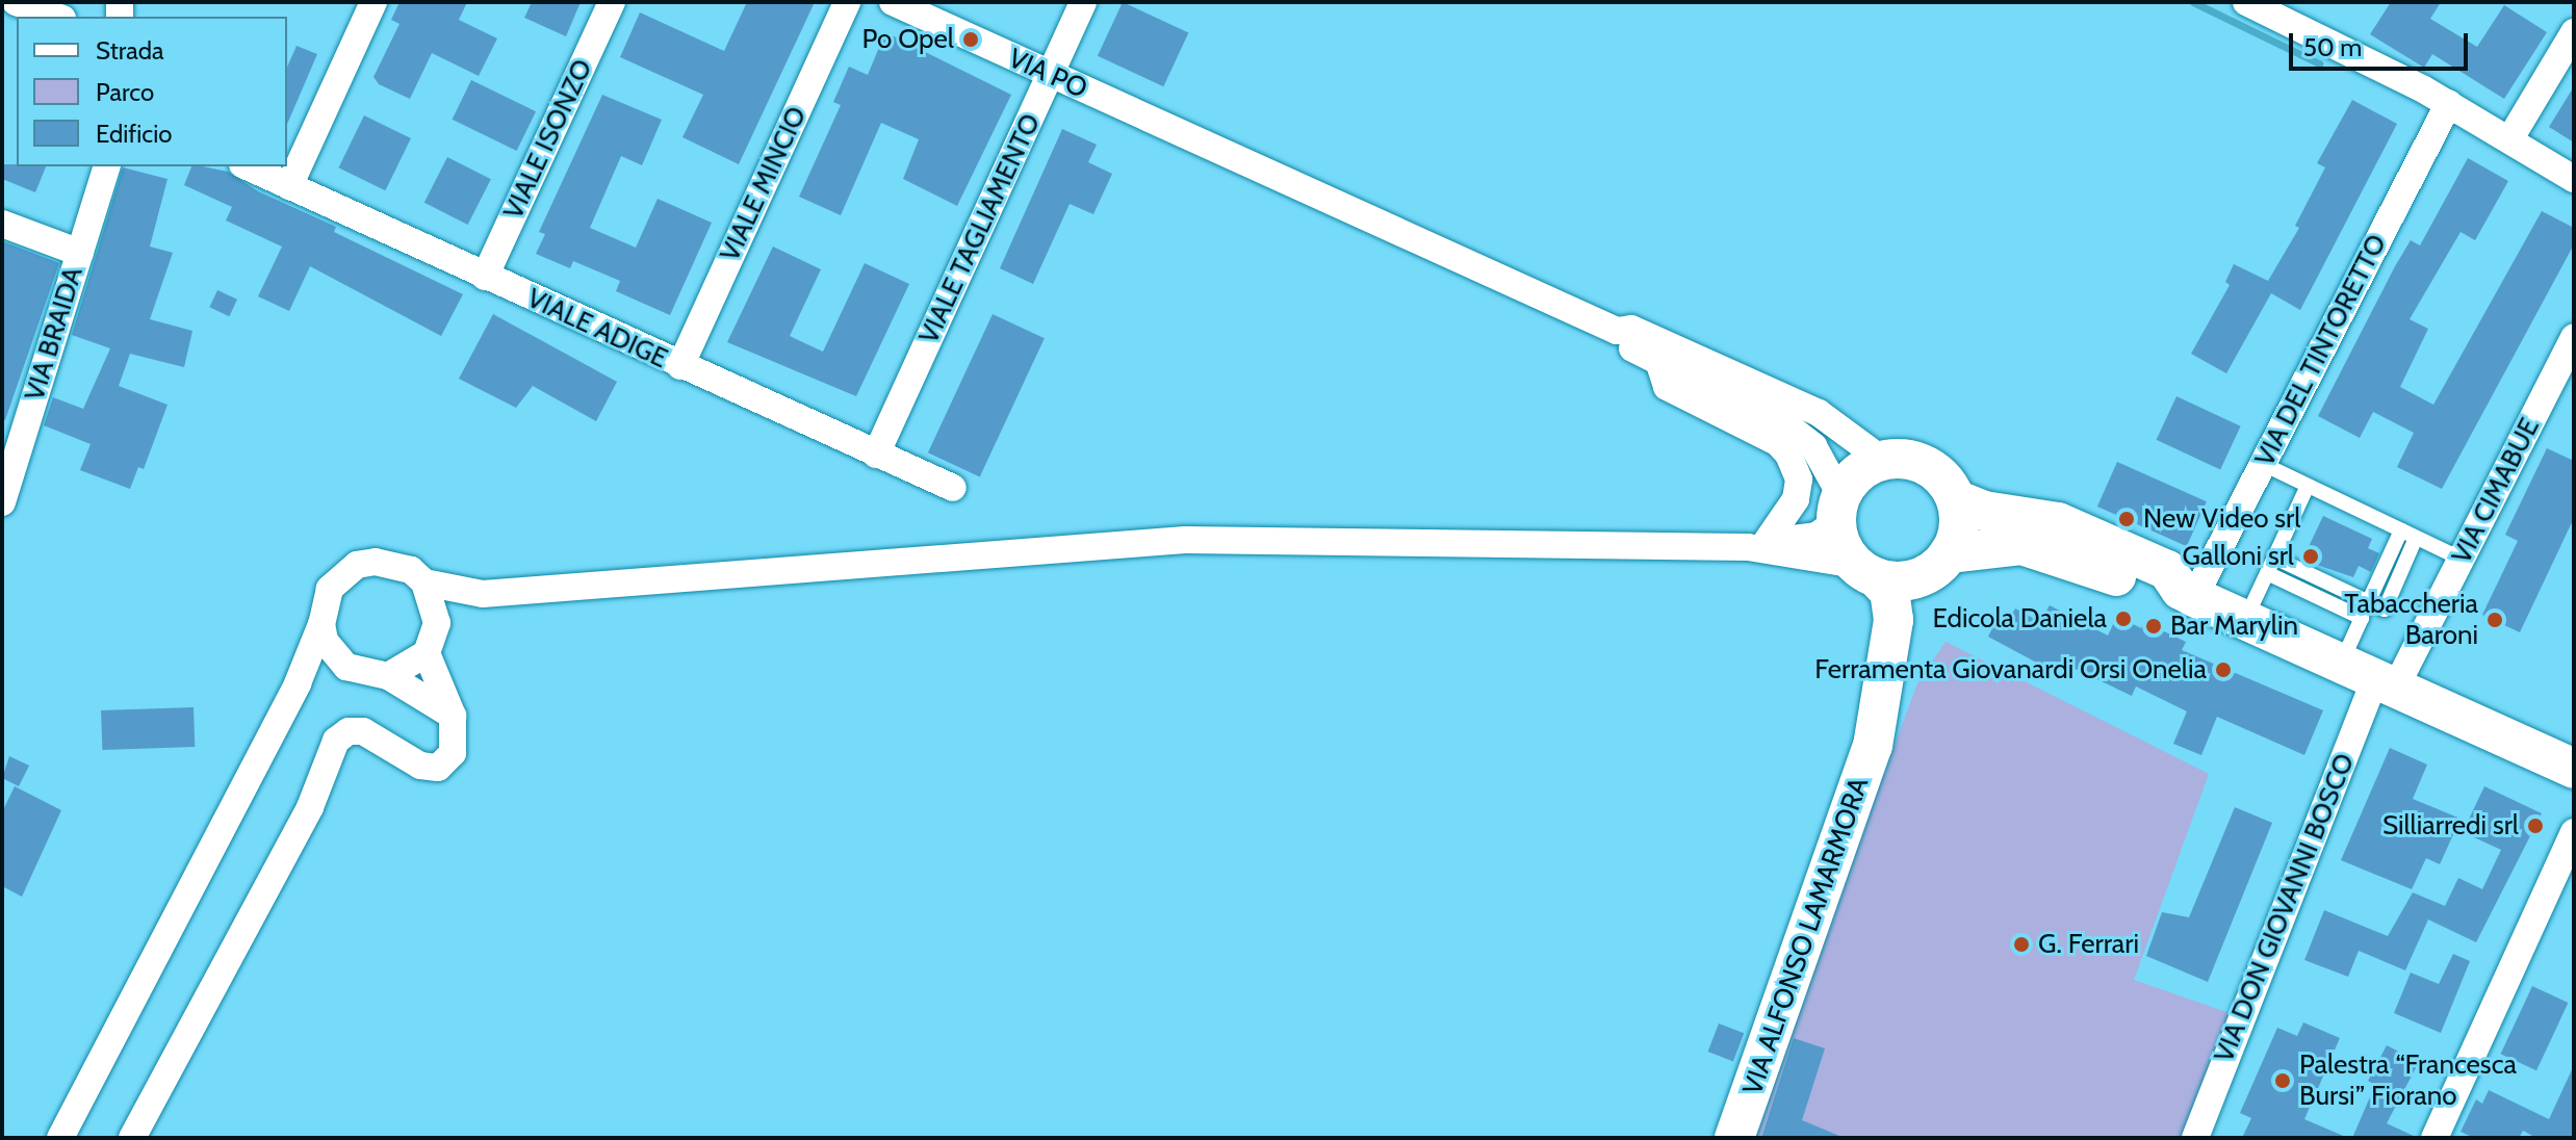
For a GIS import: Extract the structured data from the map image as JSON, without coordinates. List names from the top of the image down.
{
  "streets": {
    "street": [
      "VIA PO",
      "VIALE ISONZO",
      "VIALE MINCIO",
      "VIALE TAGLIAMENTO",
      "VIALE ADIGE",
      "VIA BRAIDA",
      "VIA DEL TINTORETTO",
      "VIA CIMABUE",
      "VIA DON GIOVANNI BOSCO",
      "VIA ALFONSO LAMARMORA"
    ]
  },
  "crossings": [
    ["VIA PO", "VIALE TAGLIAMENTO"],
    ["VIALE ISONZO", "VIALE ADIGE"],
    ["VIALE MINCIO", "VIALE ADIGE"],
    ["VIALE TAGLIAMENTO", "VIALE ADIGE"],
    ["VIA CIMABUE", "VIA DON GIOVANNI BOSCO"]
  ],
  "places": [
    "Po Opel",
    "New Video srl",
    "Galloni srl",
    "Edicola Daniela",
    "Tabaccheria Baroni",
    "Bar Marylin",
    "Ferramenta Giovanardi Orsi Onelia",
    "Silliarredi srl",
    "G. Ferrari",
    "Palestra “Francesca Bursi” Fiorano"
  ],
  "legend": ["Strada", "Parco", "Edificio"],
  "scale_bar": "50 m"
}
